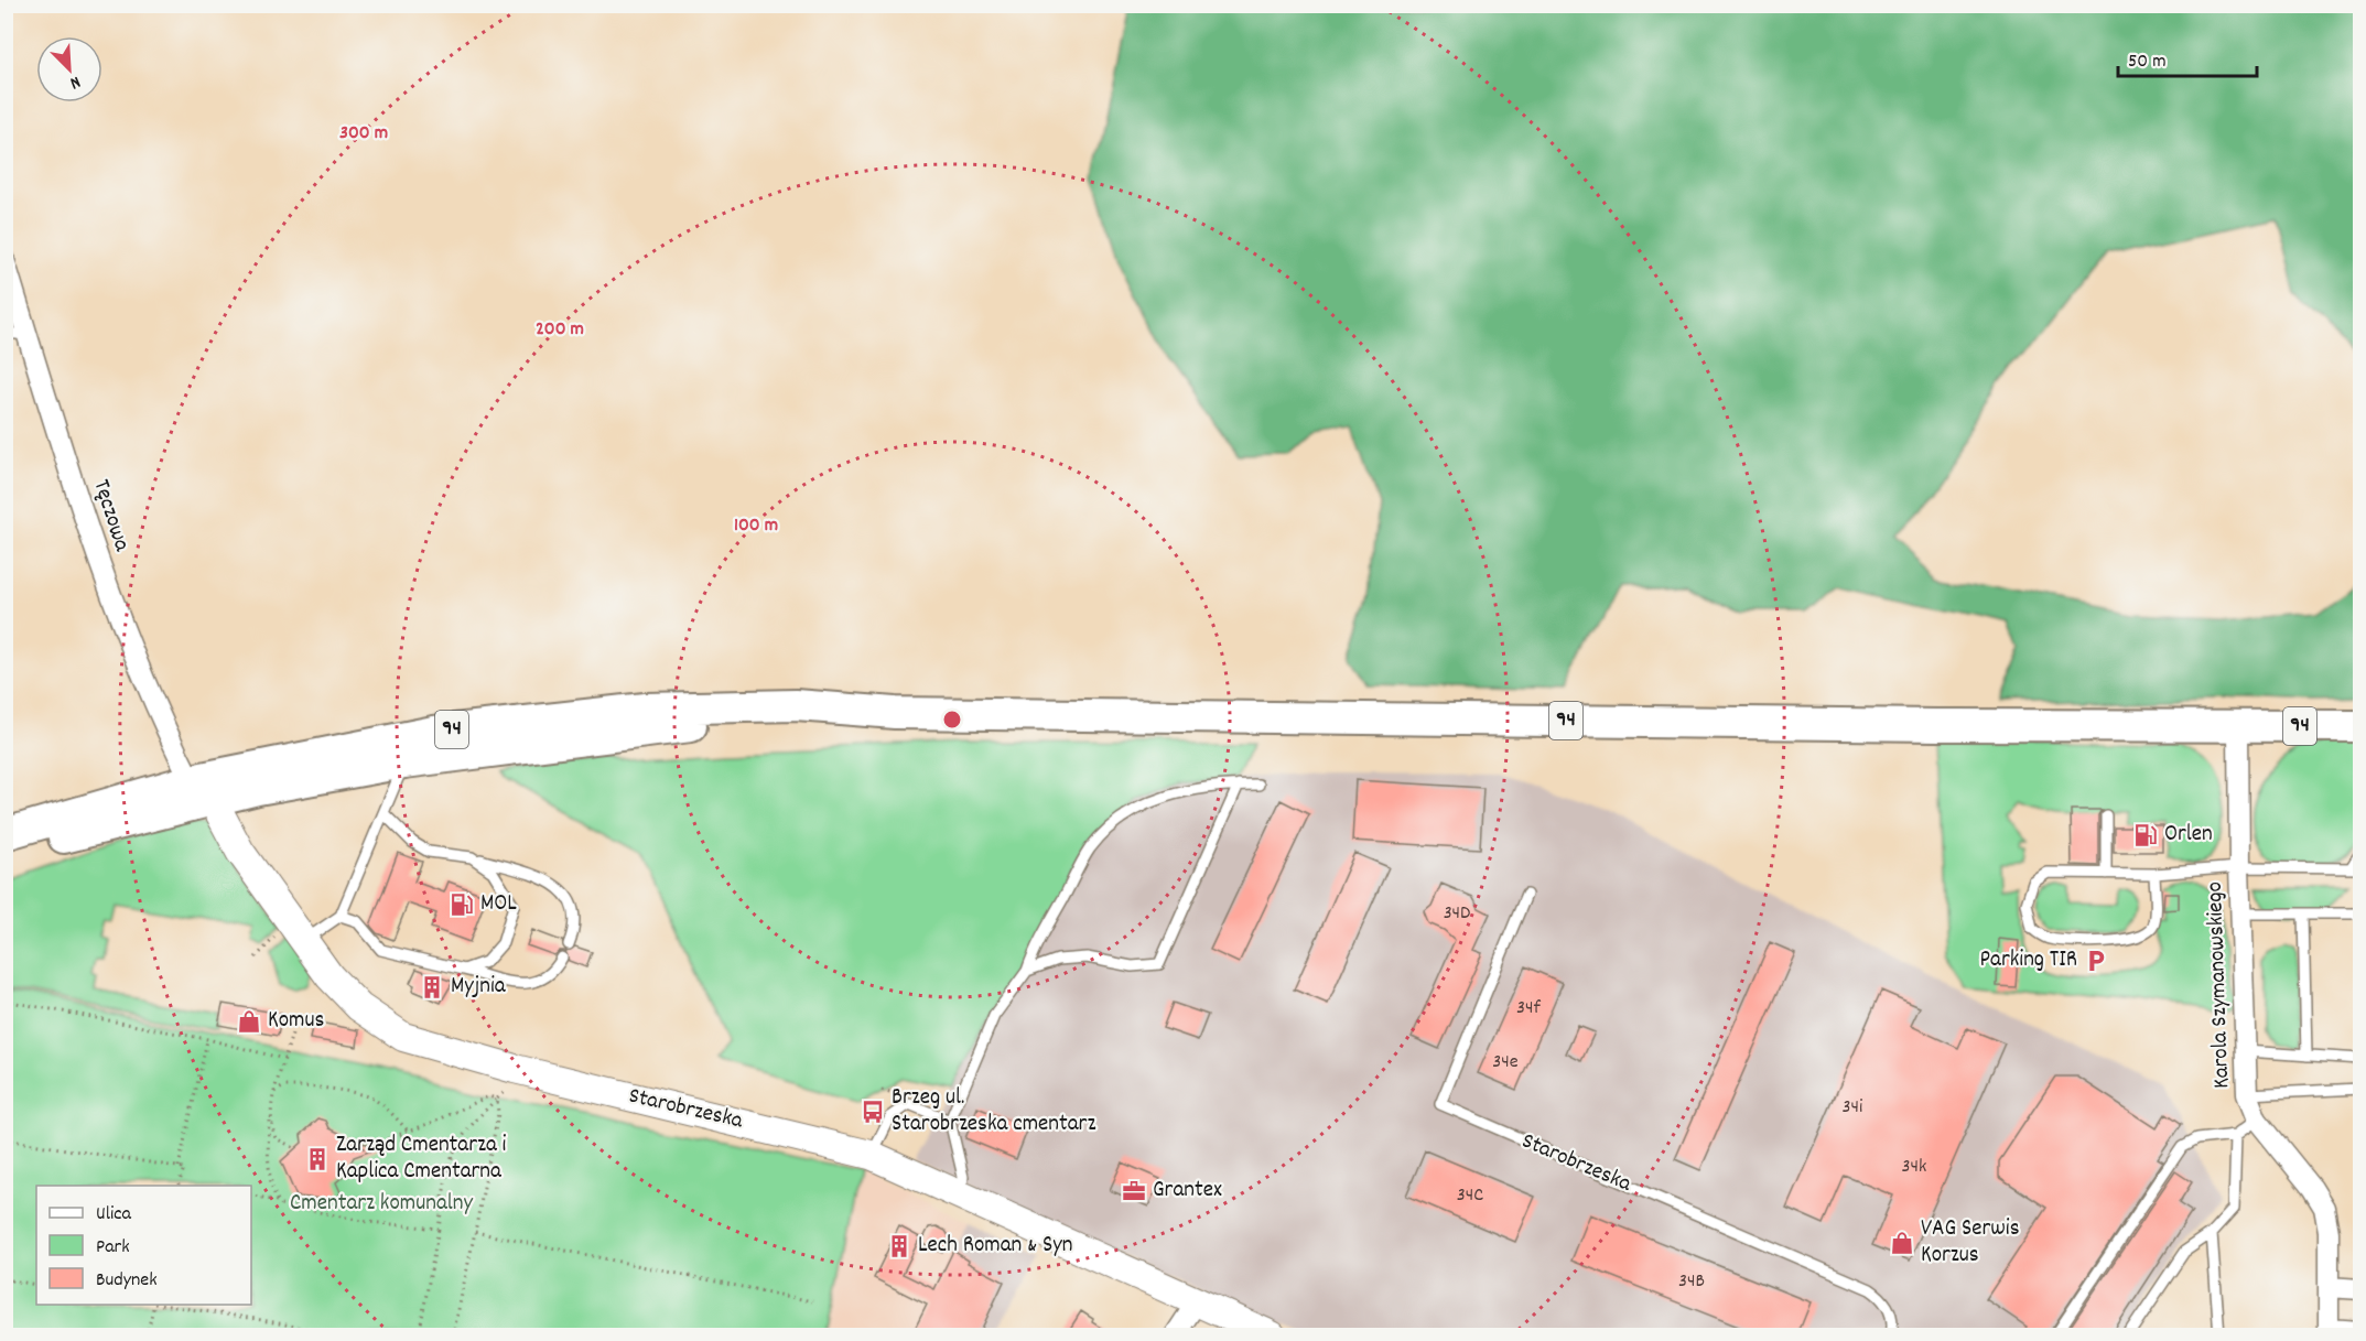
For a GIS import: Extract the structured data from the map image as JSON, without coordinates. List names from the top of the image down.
{
  "streets": {
    "main road": ["94"],
    "street": ["Tęczowa", "Karola Szymanowskiego", "Starobrzeska"]
  },
  "crossings": [
    ["Tęczowa", "94"],
    ["Tęczowa", "Starobrzeska"],
    ["94", "Karola Szymanowskiego"],
    ["94", "Starobrzeska"]
  ],
  "parks": ["Cmentarz komunalny"],
  "places": {
    "fuel station": ["Orlen", "MOL"],
    "parking": ["Parking TIR"],
    "building": ["Myjnia", "Zarząd Cmentarza i Kaplica Cmentarna", "Lech Roman & Syn"],
    "shop": ["Komus", "VAG Serwis Korzus"],
    "bus stop": ["Brzeg ul. Starobrzeska cmentarz"],
    "office": ["Grantex"]
  },
  "house_numbers": [
    "34D",
    "34f",
    "34e",
    "34i",
    "34k",
    "34C",
    "34B"
  ],
  "legend": ["Ulica", "Park", "Budynek"],
  "scale_bar": "50 m",
  "north": "bottom right",
  "rings": ["300 m", "200 m", "100 m"]
}
